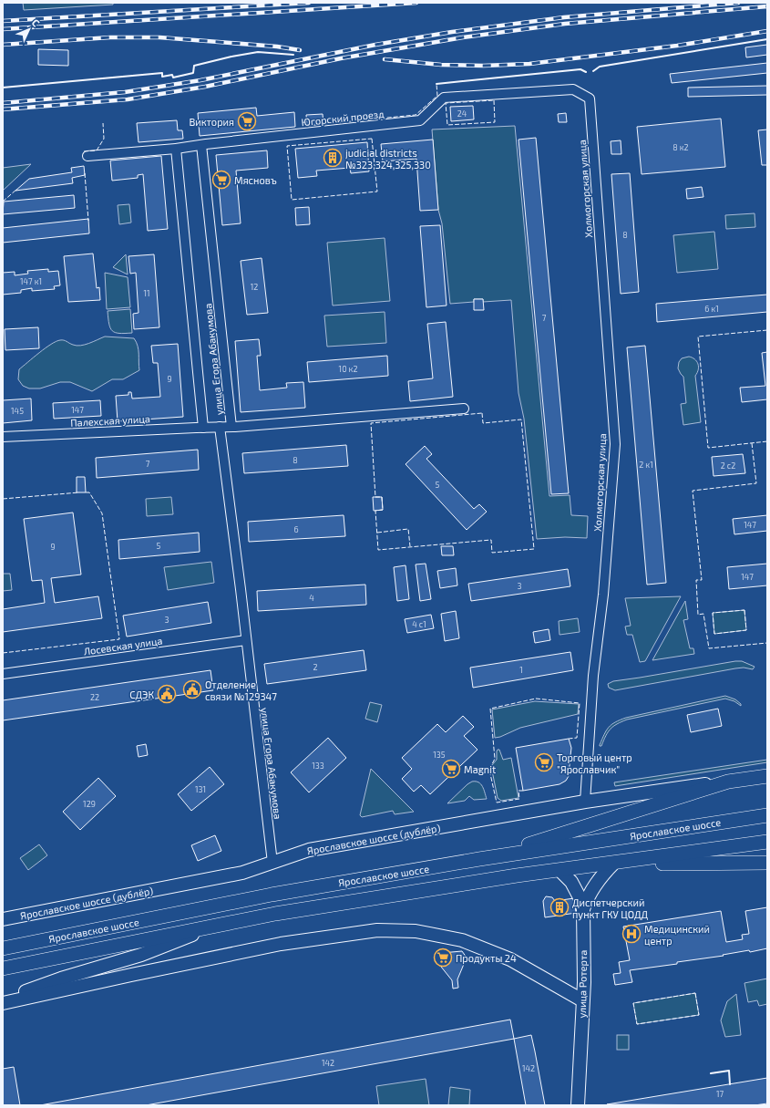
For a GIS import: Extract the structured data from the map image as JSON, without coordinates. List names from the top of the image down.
{
  "streets": {
    "main road": ["Ярославское шоссе", "Ярославское шоссе (дублёр)"],
    "street": [
      "Югорский проезд",
      "Холмогорская улица",
      "улица Егора Абакумова",
      "Палехская улица",
      "Лосевская улица",
      "улица Ротерта"
    ]
  },
  "crossings": [
    ["Югорский проезд", "Холмогорская улица"],
    ["Югорский проезд", "улица Егора Абакумова"],
    ["Холмогорская улица", "Ярославское шоссе (дублёр)"],
    ["улица Егора Абакумова", "Палехская улица"],
    ["улица Егора Абакумова", "Лосевская улица"],
    ["улица Егора Абакумова", "Ярославское шоссе (дублёр)"],
    ["Ярославское шоссе", "Ярославское шоссе (дублёр)"],
    ["Ярославское шоссе", "улица Ротерта"]
  ],
  "places": {
    "supermarket": [
      "Виктория",
      "Мясновъ",
      "Торговый центр \"Ярославчик\"",
      "Magnit",
      "Продукты 24"
    ],
    "building": ["judicial districts №323,324,325,330", "Диспетчерский пункт ГКУ ЦОДД"],
    "public building": ["Отделение связи №129347", "СДЭК"],
    "hospital": ["Медицинский центр"]
  },
  "house_numbers": [
    "24",
    "8 к2",
    "8",
    "147 к1",
    "12",
    "11",
    "6 к1",
    "7",
    "10 к2",
    "9",
    "147",
    "145",
    "8",
    "7",
    "2 к1",
    "2 с2",
    "5",
    "147",
    "6",
    "5",
    "9",
    "147",
    "3",
    "4",
    "3",
    "4 с1",
    "2",
    "1",
    "22",
    "135",
    "133",
    "131",
    "129",
    "142",
    "142",
    "17"
  ],
  "north": "top right"
}
